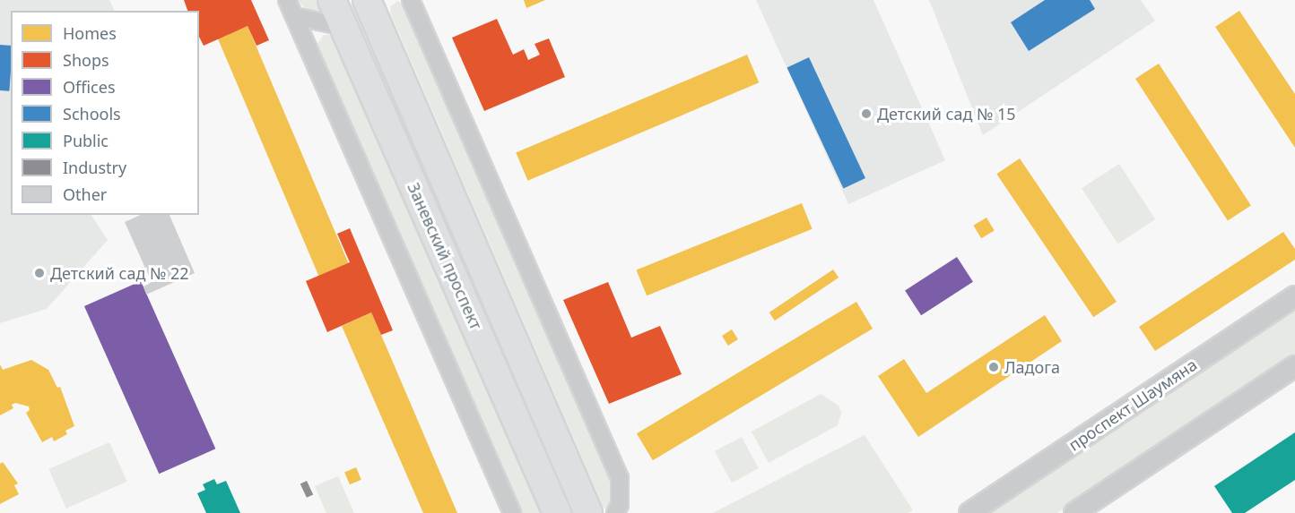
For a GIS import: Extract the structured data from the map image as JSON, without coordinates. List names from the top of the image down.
{
  "streets": {
    "main road": ["Заневский проспект"],
    "street": ["проспект Шаумяна"]
  },
  "places": ["Детский сад № 15", "Детский сад № 22", "Ладога"],
  "legend": [
    "Homes",
    "Shops",
    "Offices",
    "Schools",
    "Public",
    "Industry",
    "Other"
  ]
}
